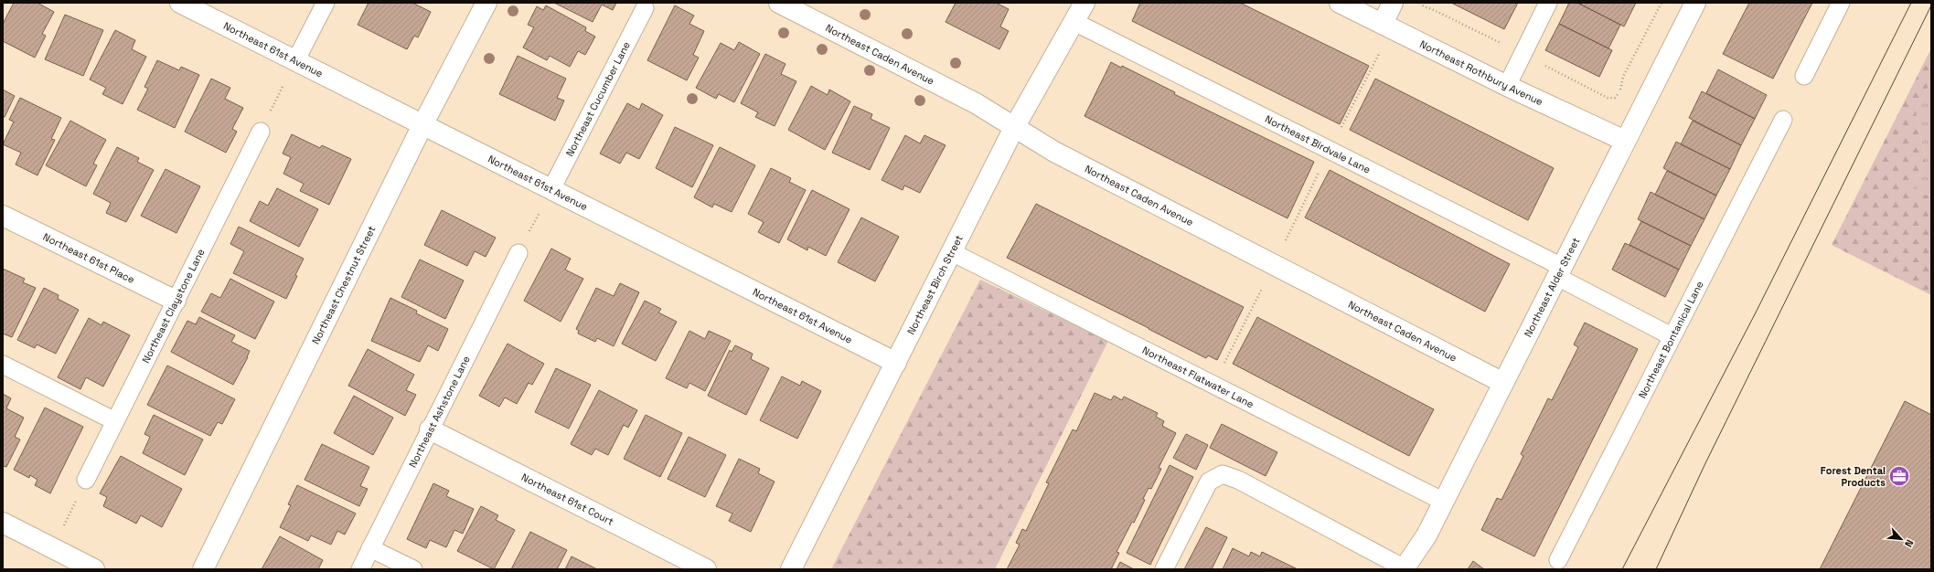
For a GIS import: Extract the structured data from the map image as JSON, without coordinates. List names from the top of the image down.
{
  "streets": {
    "street": [
      "Northeast 61st Avenue",
      "Northeast Caden Avenue",
      "Northeast Rothbury Avenue",
      "Northeast 61st Place",
      "Northeast Chestnut Street",
      "Northeast Birch Street",
      "Northeast Alder Street",
      "Northeast 61st Court"
    ],
    "lane": [
      "Northeast Cucumber Lane",
      "Northeast Birdvale Lane",
      "Northeast Claystone Lane",
      "Northeast Bontanical Lane",
      "Northeast Flatwater Lane",
      "Northeast Ashstone Lane"
    ]
  },
  "crossings": [
    ["Northeast 61st Avenue", "Northeast Cucumber Lane"],
    ["Northeast 61st Avenue", "Northeast Chestnut Street"],
    ["Northeast 61st Avenue", "Northeast Birch Street"],
    ["Northeast Caden Avenue", "Northeast Birch Street"],
    ["Northeast Caden Avenue", "Northeast Alder Street"],
    ["Northeast Rothbury Avenue", "Northeast Alder Street"],
    ["Northeast Birdvale Lane", "Northeast Birch Street"],
    ["Northeast Birdvale Lane", "Northeast Alder Street"],
    ["Northeast Birdvale Lane", "Northeast Bontanical Lane"],
    ["Northeast 61st Place", "Northeast Claystone Lane"],
    ["Northeast Birch Street", "Northeast Flatwater Lane"],
    ["Northeast Alder Street", "Northeast Flatwater Lane"],
    ["Northeast Ashstone Lane", "Northeast 61st Court"]
  ],
  "places": {
    "office": ["Forest Dental Products"]
  },
  "north": "bottom right"
}
